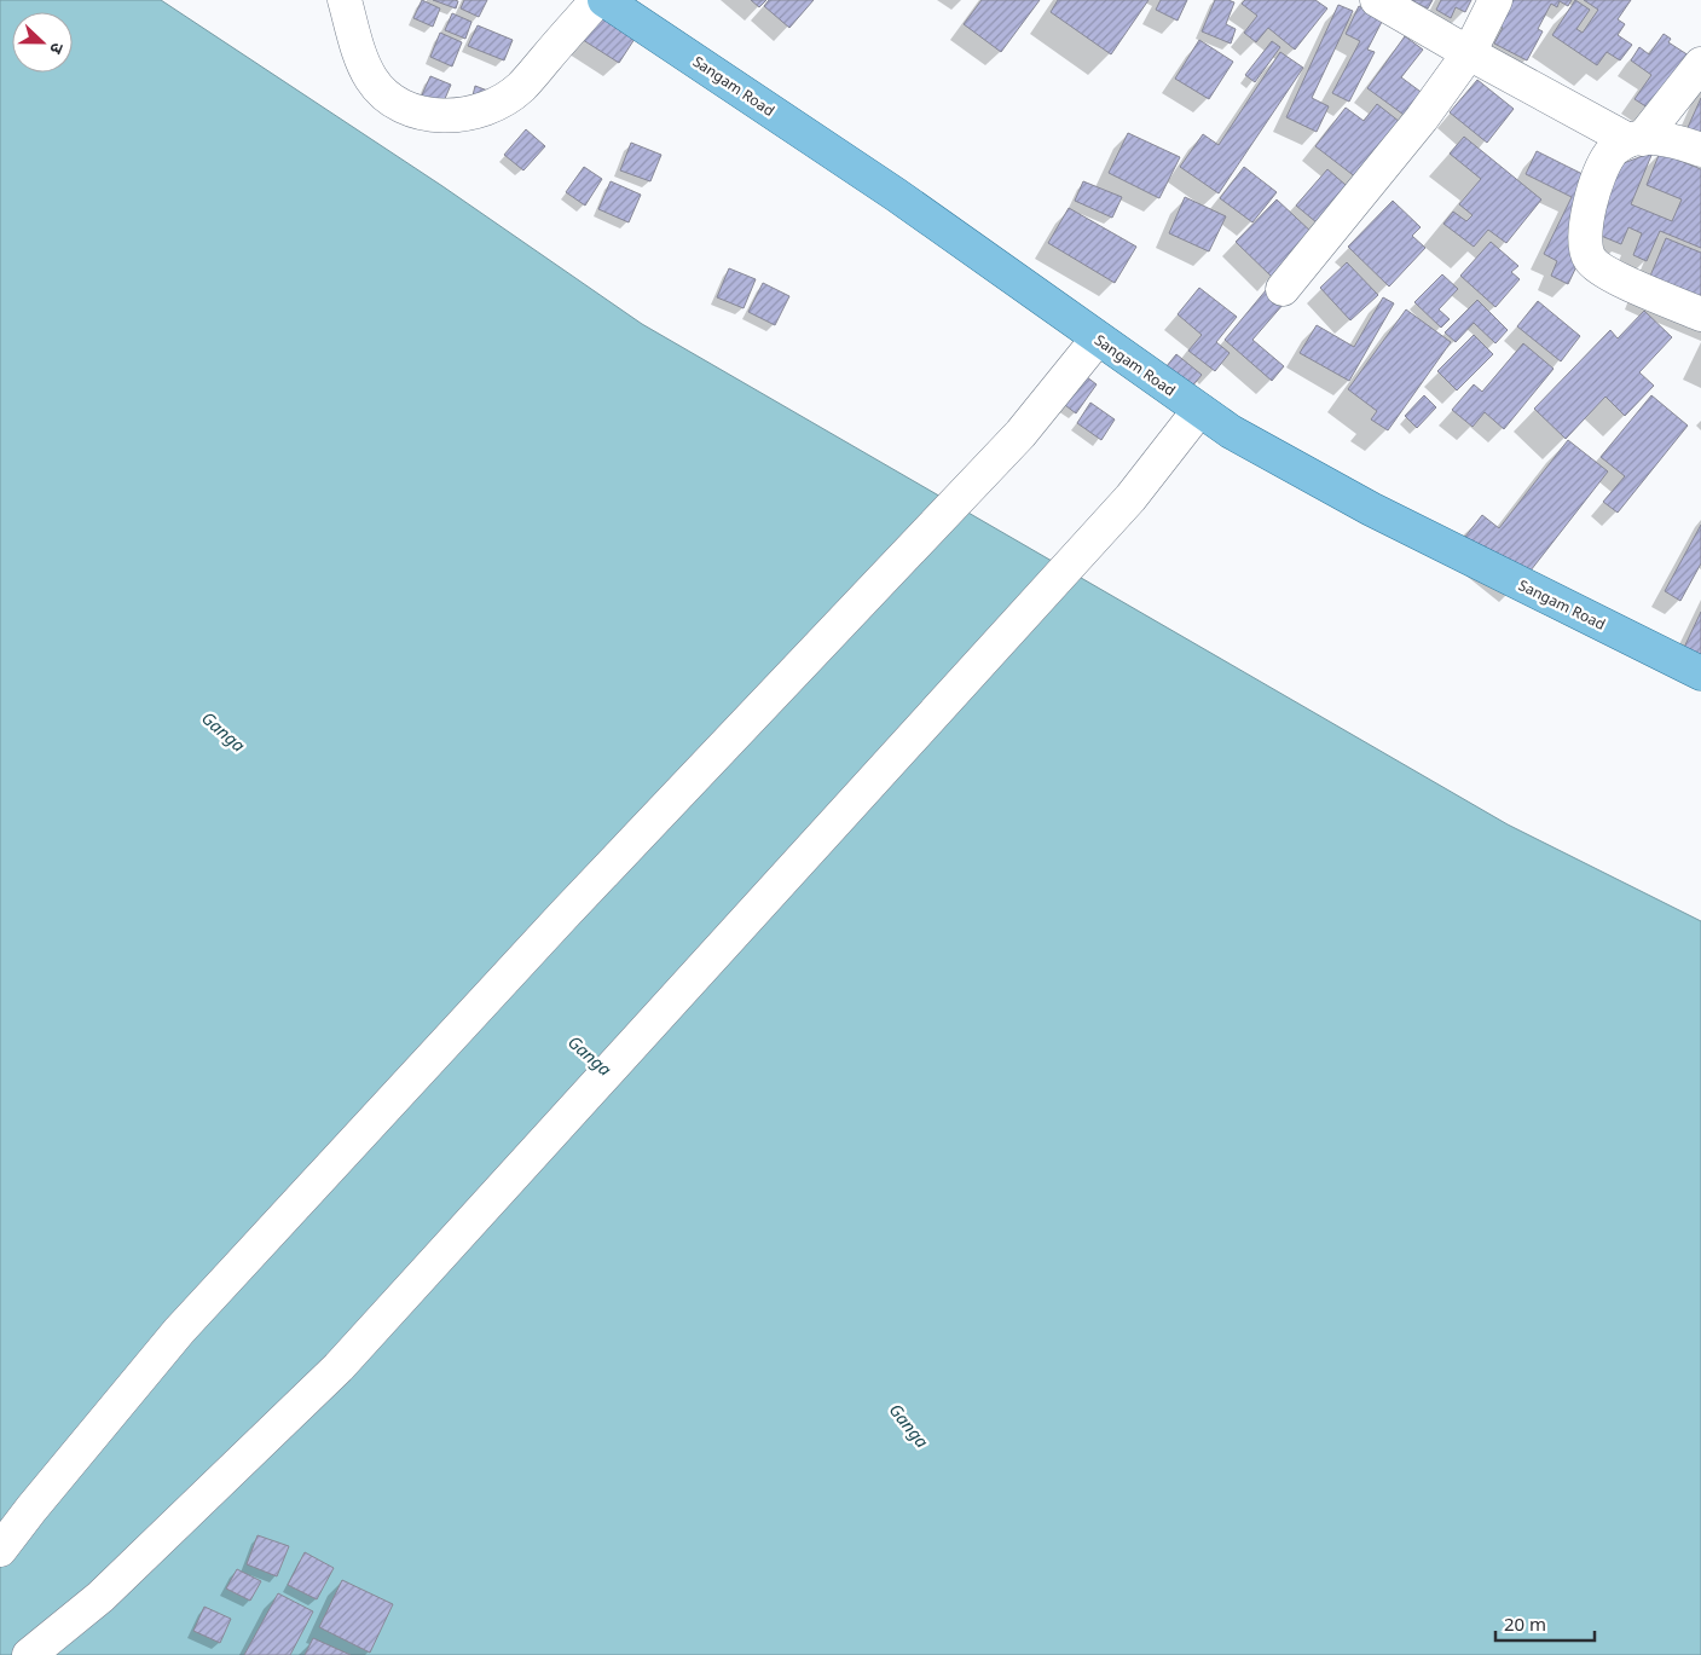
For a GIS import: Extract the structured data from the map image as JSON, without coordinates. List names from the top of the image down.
{
  "streets": {
    "main road": ["Sangam Road"]
  },
  "water": ["Ganga"],
  "scale_bar": "20 m",
  "north": "right"
}
